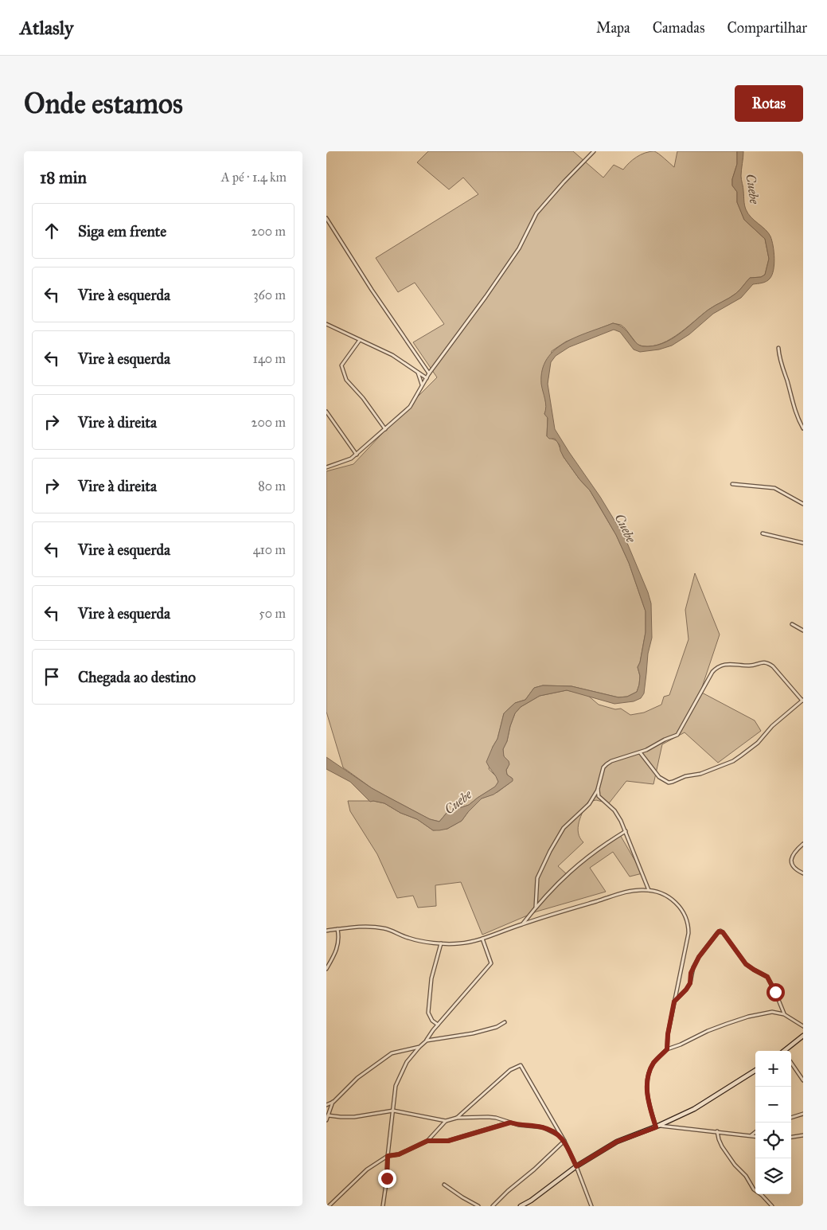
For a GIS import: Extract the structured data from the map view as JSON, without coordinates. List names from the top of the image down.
{
  "water": ["Cuebe"],
  "page": {
    "header": "Atlasly",
    "nav": ["Mapa", "Camadas", "Compartilhar"],
    "buttons": "Rotas",
    "title": "Onde estamos",
    "heading": ["18 min", "A pé · 1.4 km"],
    "list": [
      ["Siga em frente", "200 m"],
      ["Vire à esquerda", "360 m"],
      ["Vire à esquerda", "140 m"],
      ["Vire à direita", "200 m"],
      ["Vire à direita", "80 m"],
      ["Vire à esquerda", "410 m"],
      ["Vire à esquerda", "50 m"],
      "Chegada ao destino"
    ],
    "map_buttons": ["+", "−"]
  }
}
